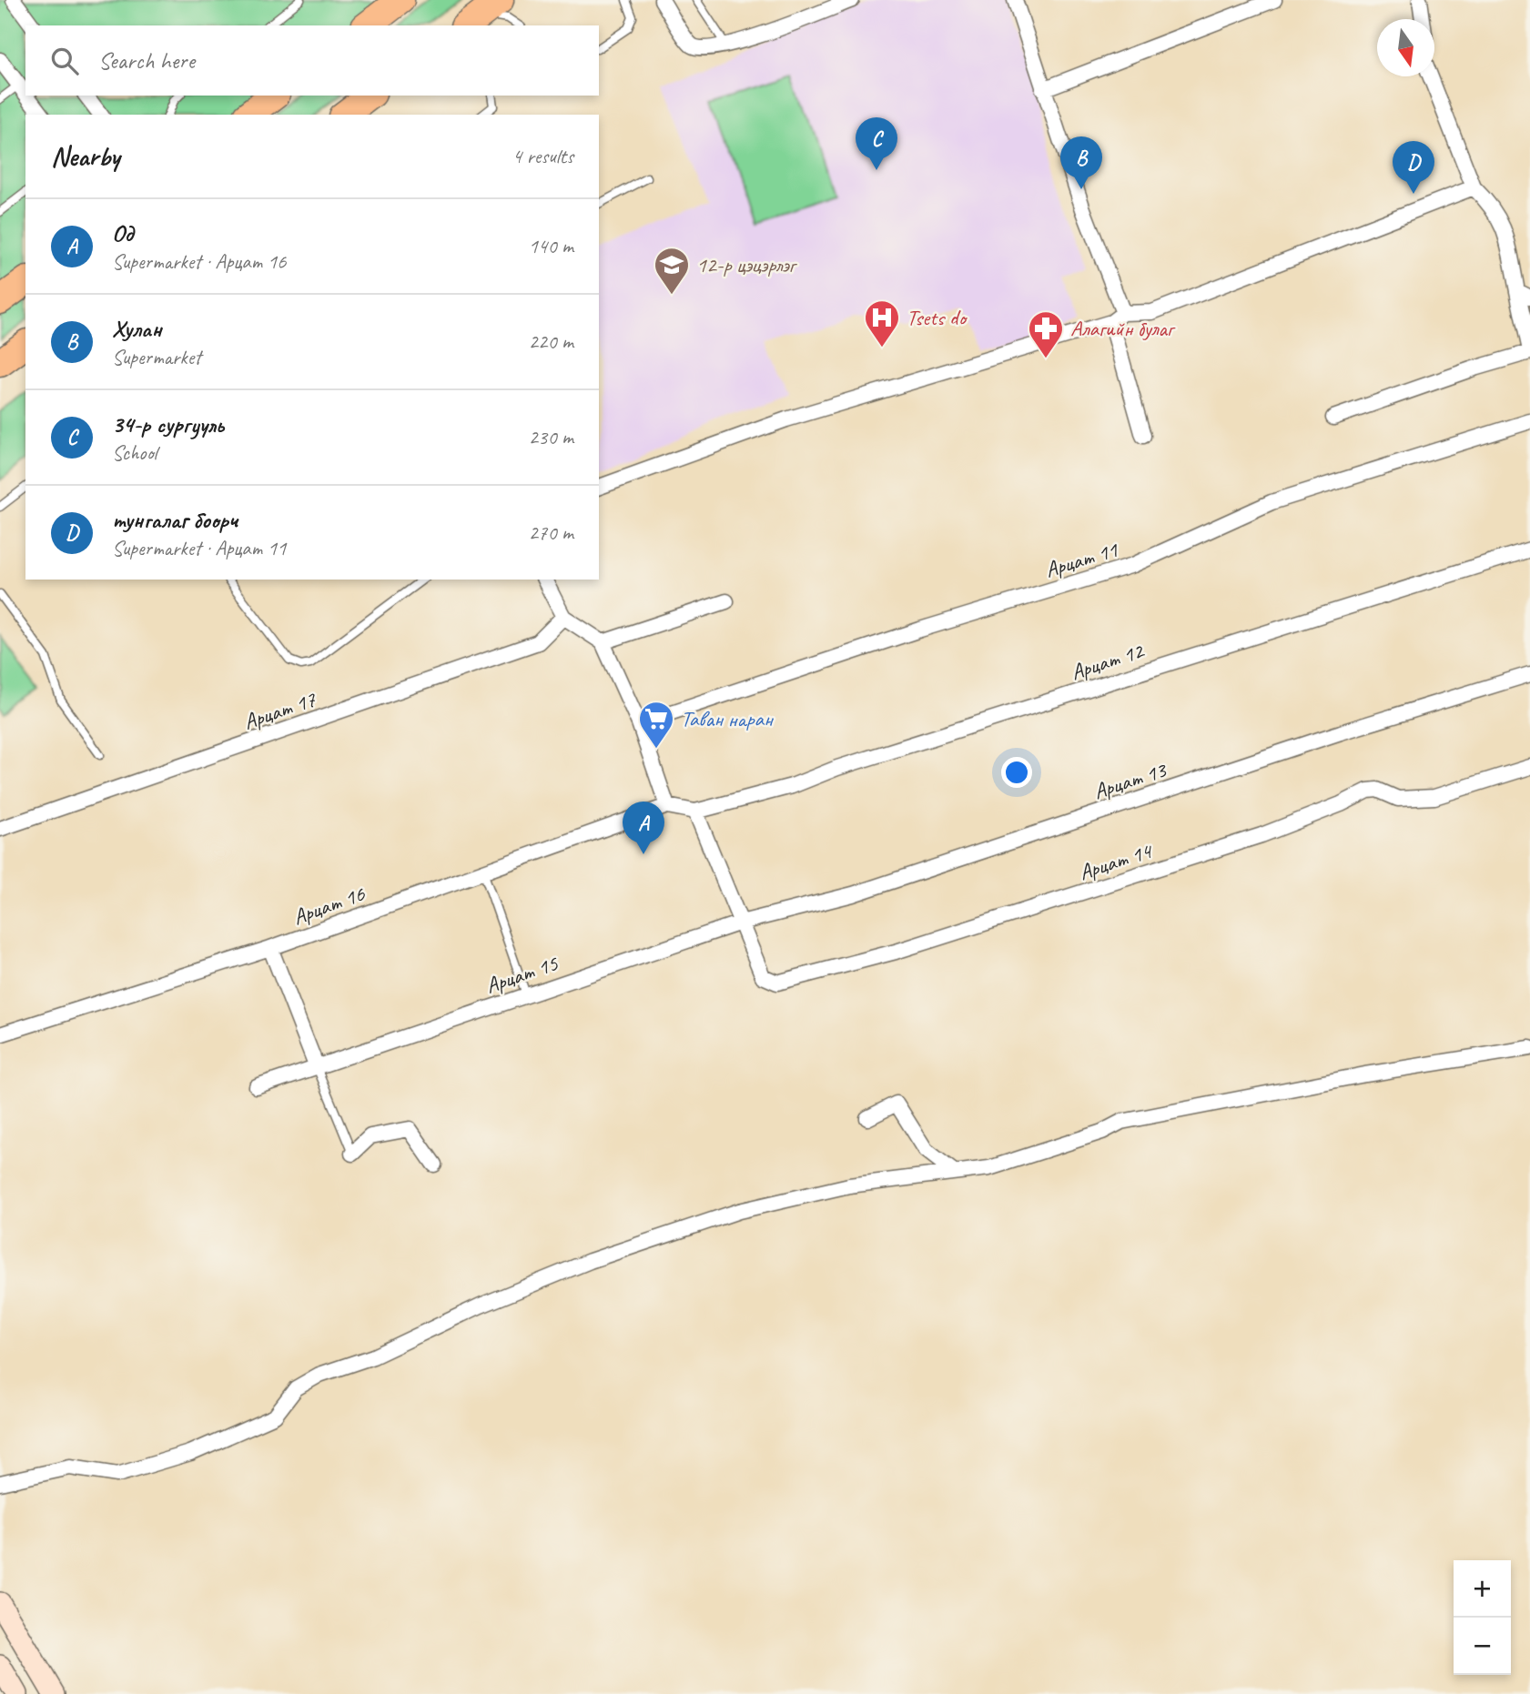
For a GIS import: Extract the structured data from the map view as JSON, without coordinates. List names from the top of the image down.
{
  "streets": {
    "street": [
      "Арцат 11",
      "Арцат 12",
      "Арцат 17",
      "Арцат 13",
      "Арцат 14",
      "Арцат 16",
      "Арцат 15"
    ]
  },
  "crossings": [
    ["Арцат 13", "Арцат 14"],
    ["Арцат 13", "Арцат 15"],
    ["Арцат 14", "Арцат 15"]
  ],
  "places": {
    "school or university": ["12-р цэцэрлэг"],
    "hospital": ["Tsets do"],
    "pharmacy": ["Алагийн булаг"],
    "supermarket": ["Таван наран"]
  },
  "north": "bottom",
  "page": {
    "search": "Search here",
    "heading": ["Nearby", "4 results"],
    "pins": [
      "C",
      "B",
      "D",
      "A"
    ],
    "list": [
      {
        "mark": "A",
        "name": "Од",
        "note": "Supermarket · Арцат 16",
        "value": "140 m"
      },
      {
        "mark": "B",
        "name": "Хулан",
        "note": "Supermarket",
        "value": "220 m"
      },
      {
        "mark": "C",
        "name": "34-р сургууль",
        "note": "School",
        "value": "230 m"
      },
      {
        "mark": "D",
        "name": "тунгалаг боорч",
        "note": "Supermarket · Арцат 11",
        "value": "270 m"
      }
    ],
    "map_buttons": ["+", "−"]
  }
}
